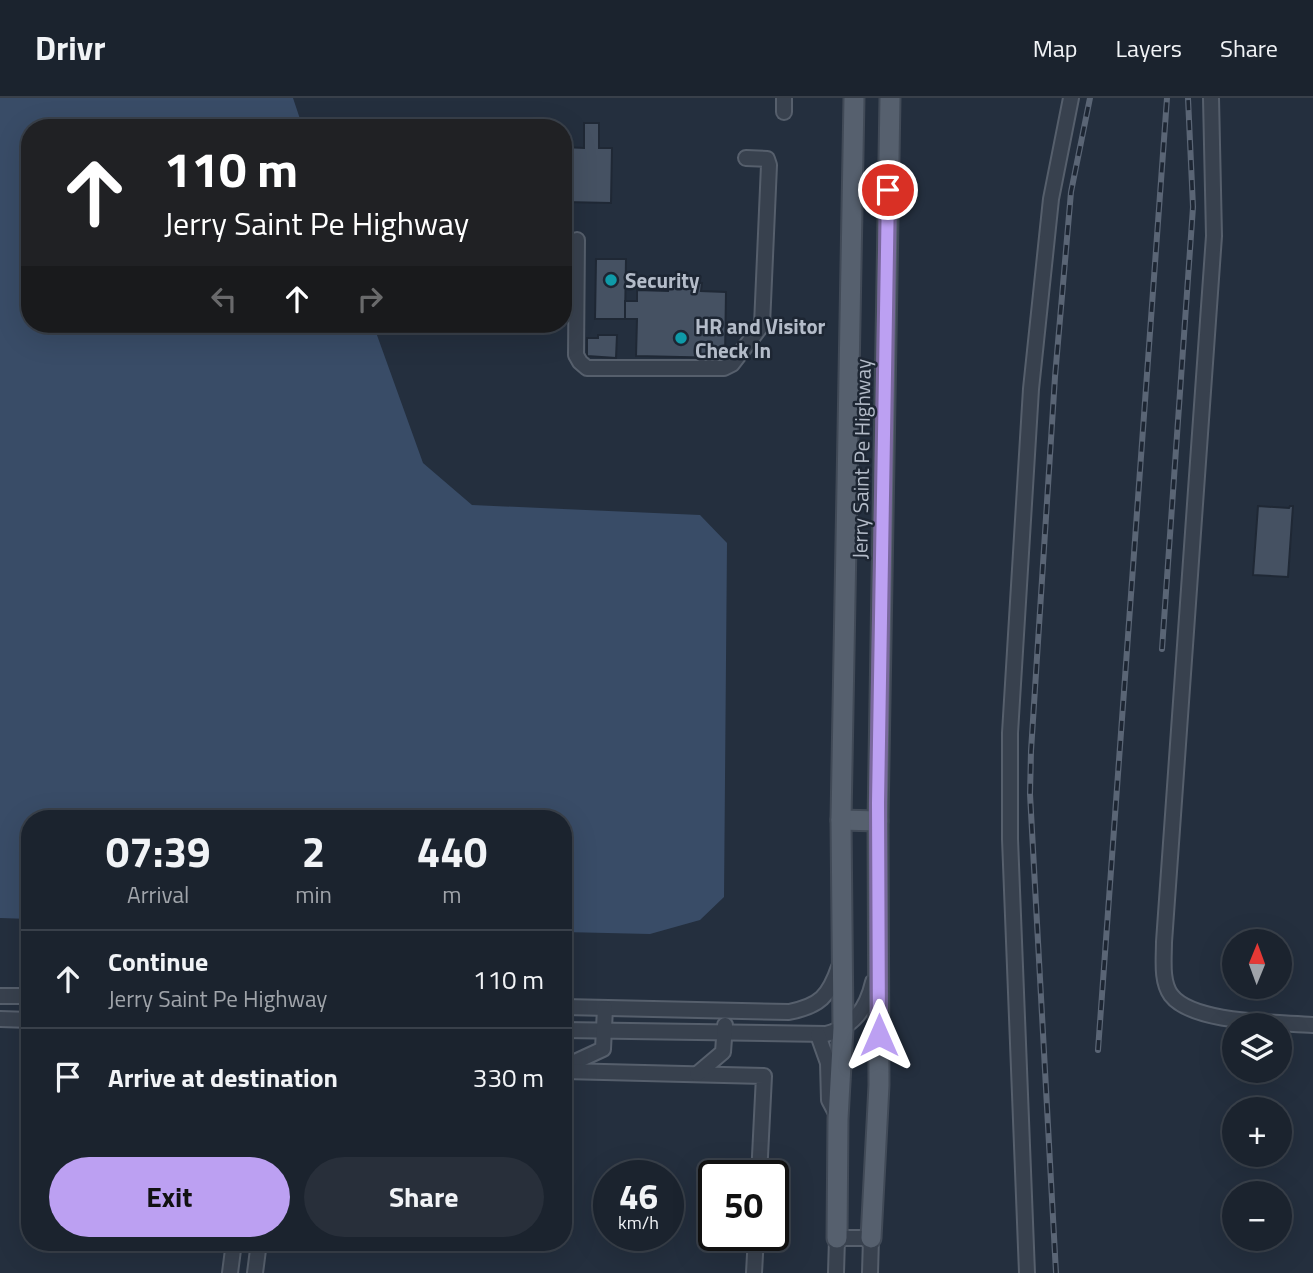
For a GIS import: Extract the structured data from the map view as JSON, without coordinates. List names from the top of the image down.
{
  "streets": {
    "main road": ["Jerry Saint Pe Highway"]
  },
  "places": ["Security", "HR and Visitor Check In"],
  "north": "top",
  "page": {
    "header": "Drivr",
    "nav": ["Map", "Layers", "Share"],
    "turn": ["110 m", "Jerry Saint Pe Highway"],
    "eta": [
      "07:39",
      "Arrival",
      "2",
      "min",
      "440",
      "m"
    ],
    "map_buttons": ["+", "−"],
    "list": [
      {
        "name": "Continue",
        "note": "Jerry Saint Pe Highway",
        "value": "110 m"
      },
      {
        "name": "Arrive at destination",
        "value": "330 m"
      }
    ],
    "buttons": ["Exit", "Share"],
    "speed": "46 km/h",
    "limit": "50"
  }
}
